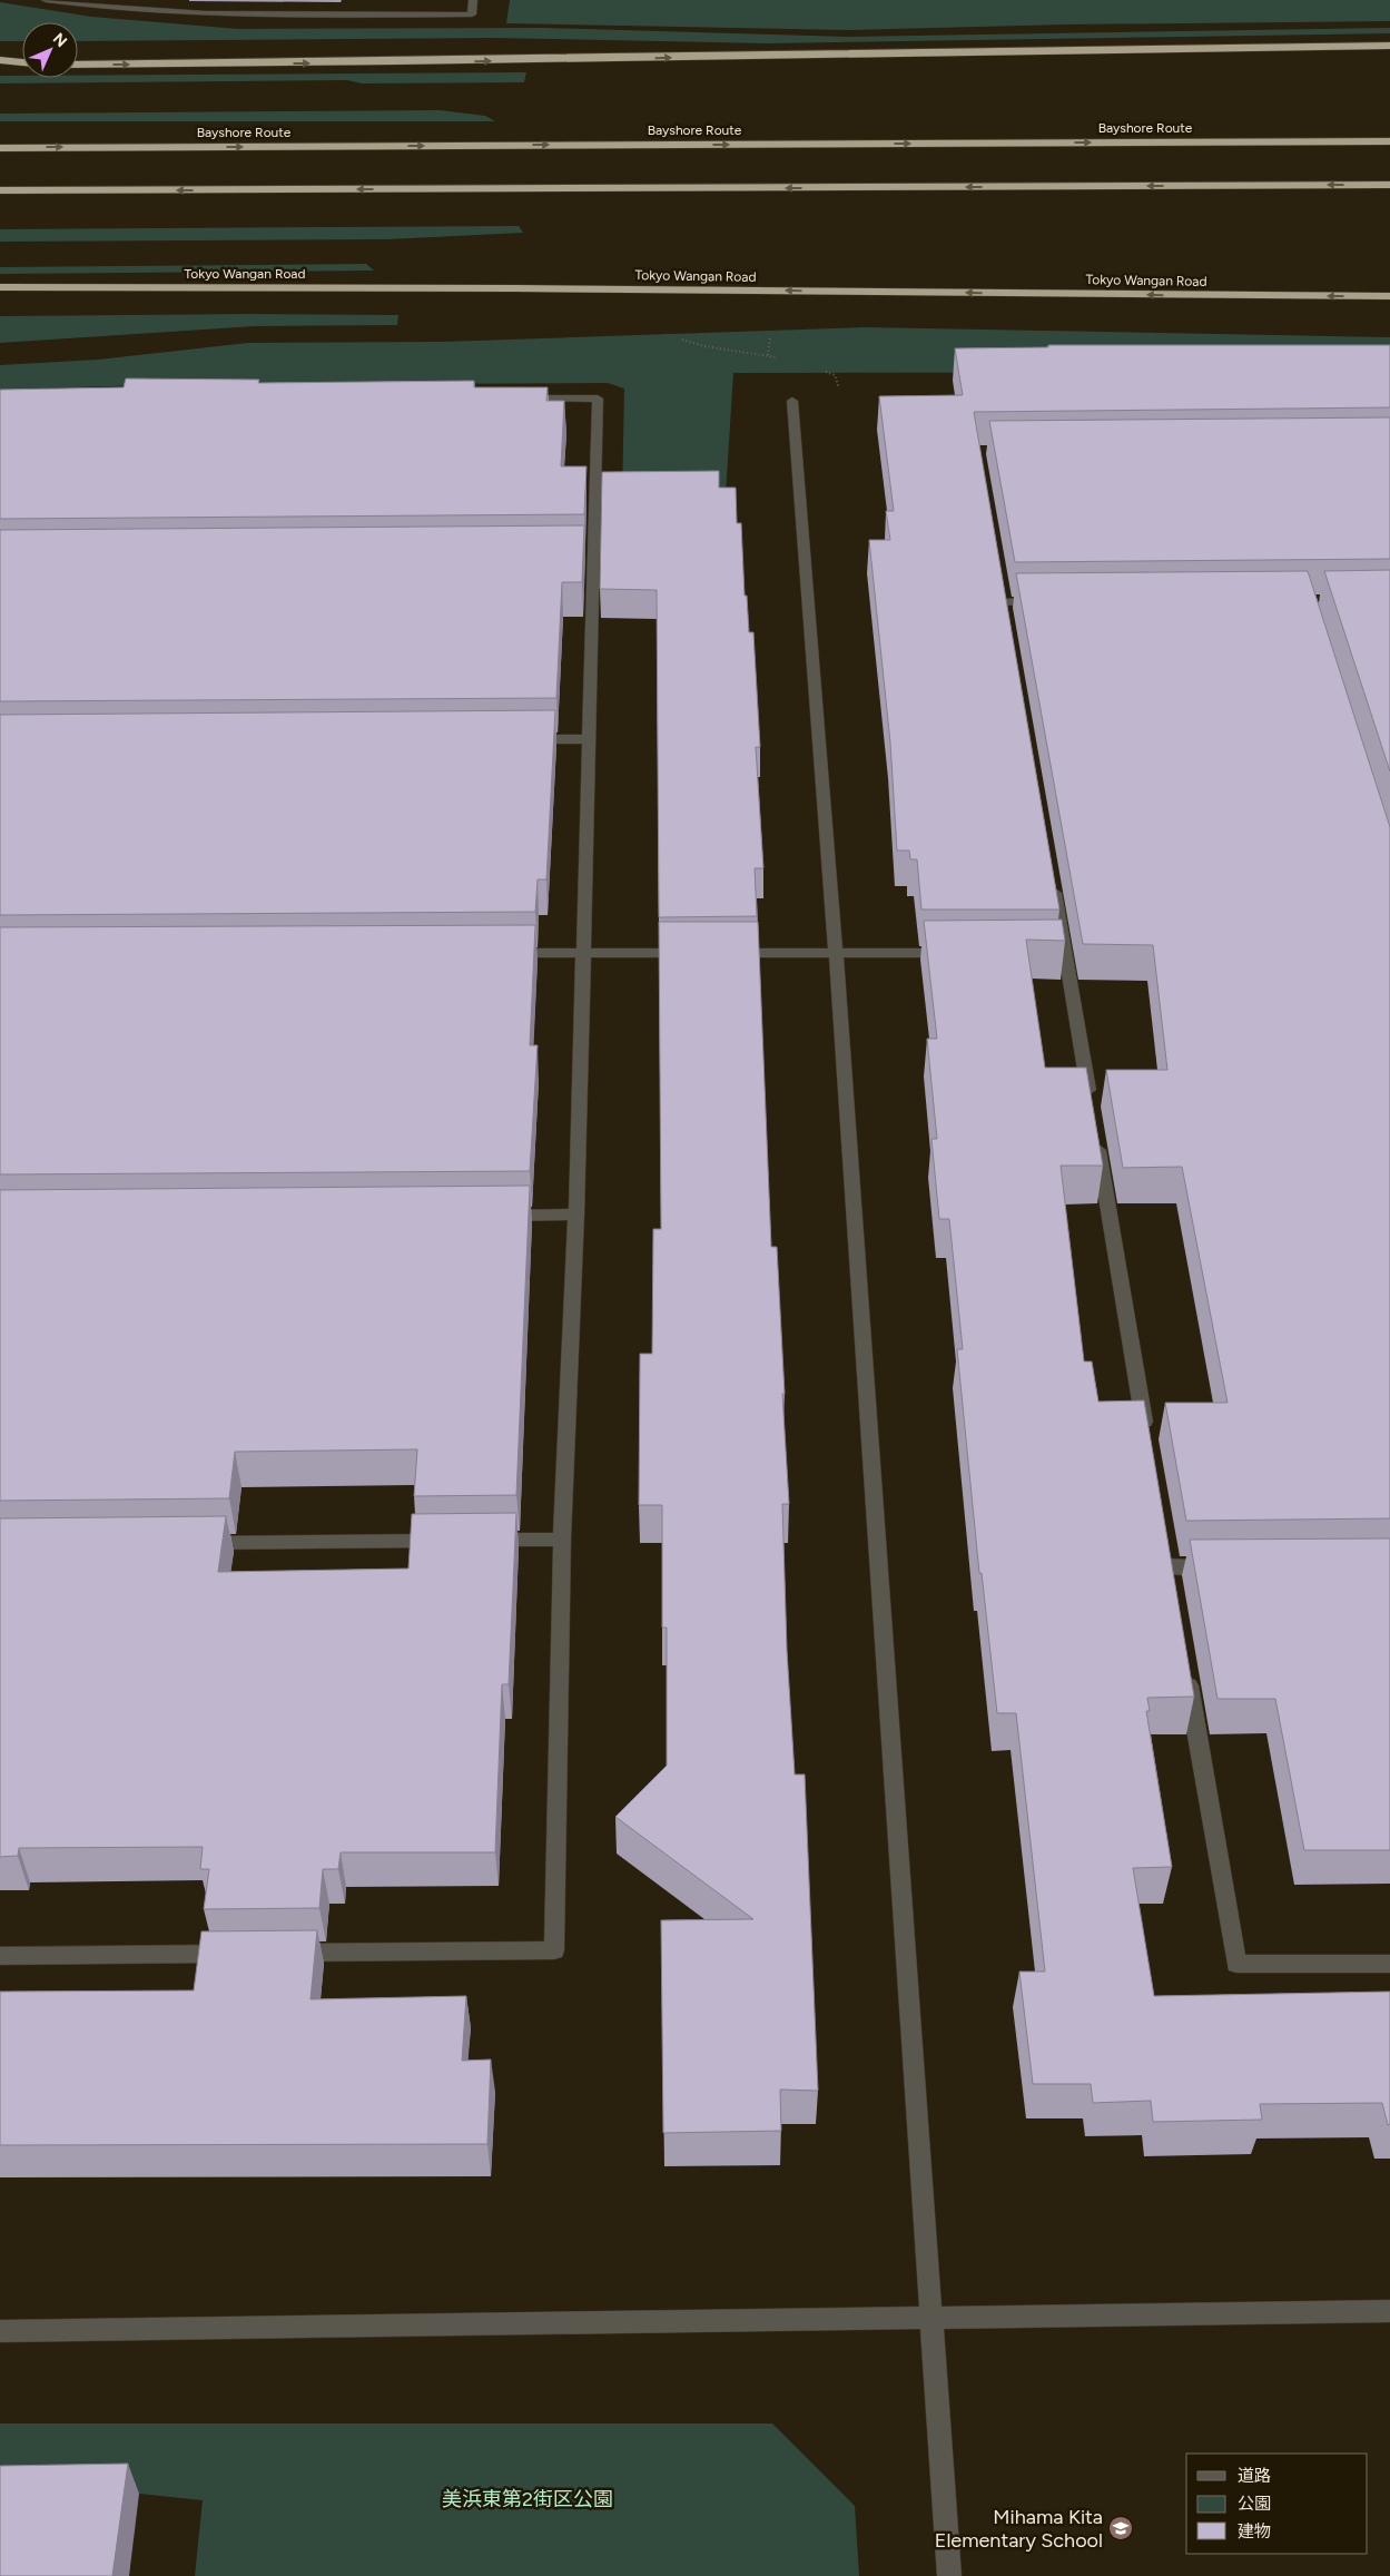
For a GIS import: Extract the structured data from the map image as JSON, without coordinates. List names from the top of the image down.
{
  "streets": {
    "highway": ["Bayshore Route", "Tokyo Wangan Road"]
  },
  "parks": ["美浜東第2街区公園"],
  "places": {
    "school or university": ["Mihama Kita Elementary School"]
  },
  "legend": ["道路", "公園", "建物"],
  "north": "top right"
}
